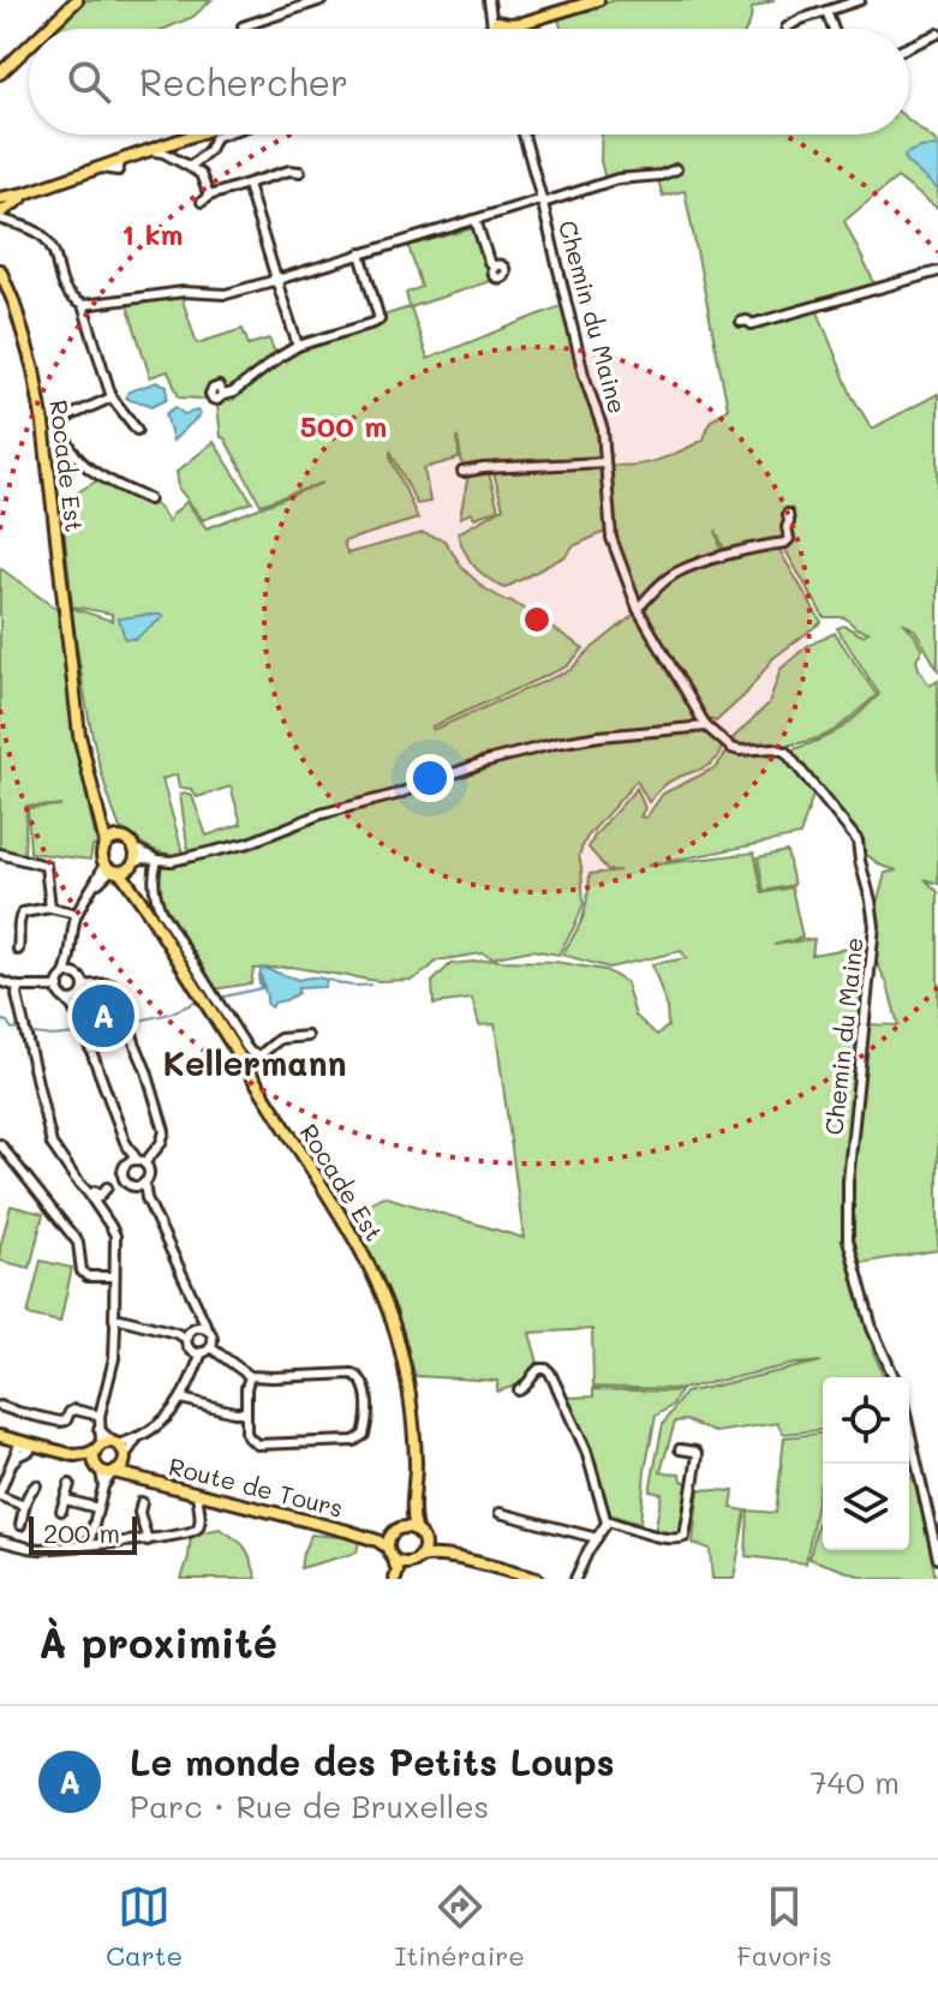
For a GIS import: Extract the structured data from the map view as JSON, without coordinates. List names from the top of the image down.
{
  "streets": {
    "main road": ["Rocade Est", "Route de Tours"],
    "street": ["Chemin du Maine"]
  },
  "crossings": [
    ["Rocade Est", "Route de Tours"]
  ],
  "districts": ["Kellermann"],
  "scale_bar": "200 m",
  "page": {
    "search": "Rechercher",
    "pins": "A",
    "scale": "200 m",
    "heading": "À proximité",
    "list": [
      {
        "mark": "A",
        "name": "Le monde des Petits Loups",
        "note": "Parc · Rue de Bruxelles",
        "value": "740 m"
      }
    ],
    "nav": ["Carte", "Itinéraire", "Favoris"]
  },
  "rings": ["1 km", "500 m"]
}
